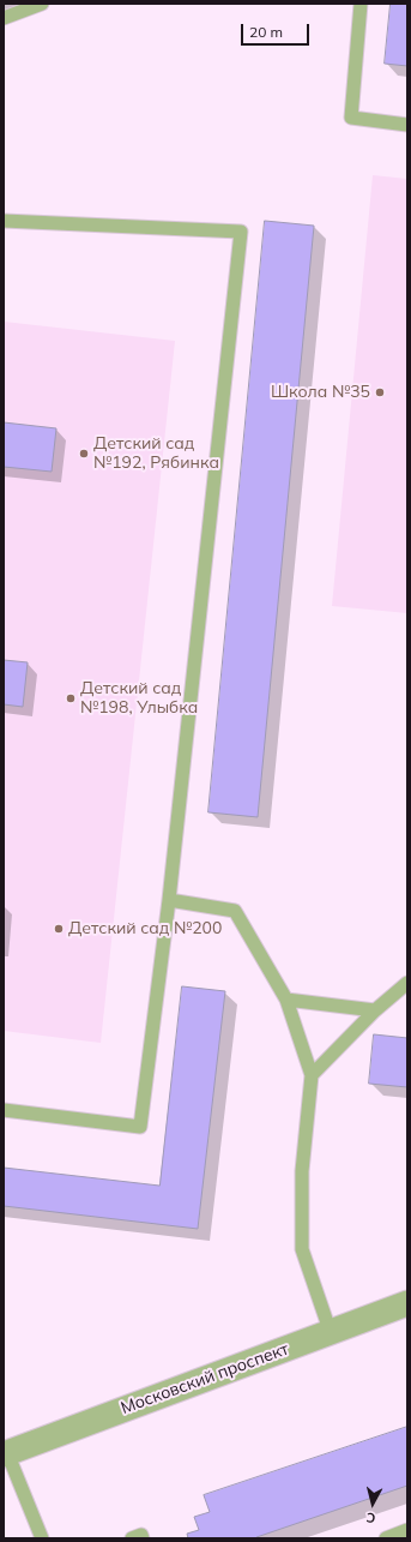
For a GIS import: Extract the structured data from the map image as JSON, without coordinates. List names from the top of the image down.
{
  "streets": {
    "street": ["Московский проспект"]
  },
  "places": [
    "Школа №35",
    "Детский сад №192, Рябинка",
    "Детский сад №198, Улыбка",
    "Детский сад №200"
  ],
  "scale_bar": "20 m",
  "north": "bottom"
}
